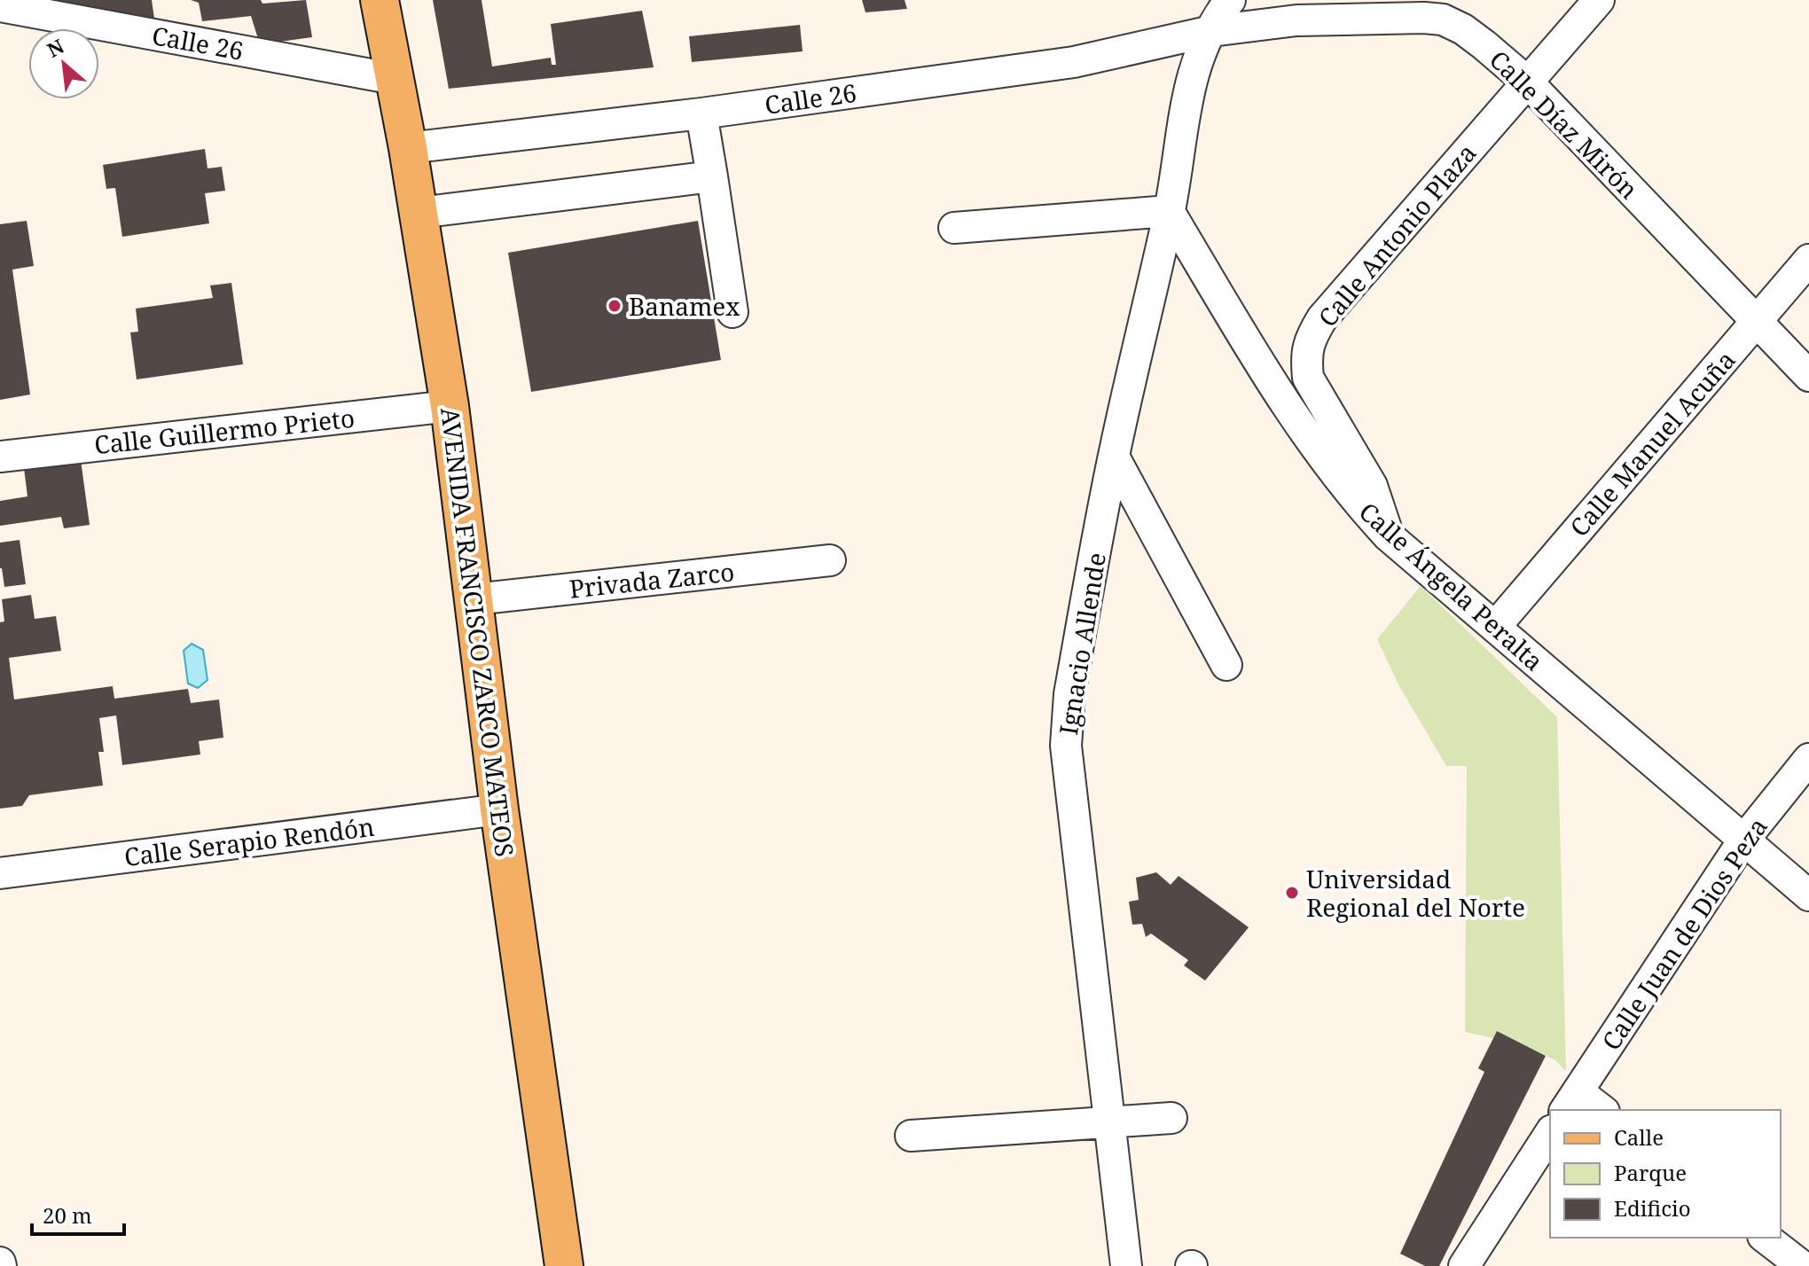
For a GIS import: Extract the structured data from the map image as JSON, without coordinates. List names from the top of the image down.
{
  "streets": {
    "main road": ["AVENIDA FRANCISCO ZARCO MATEOS"],
    "street": [
      "Calle 26",
      "Calle Díaz Mirón",
      "Calle Antonio Plaza",
      "Calle Guillermo Prieto",
      "Calle Manuel Acuña",
      "Privada Zarco",
      "Calle Ángela Peralta",
      "Ignacio Allende",
      "Calle Serapio Rendón",
      "Calle Juan de Dios Peza"
    ]
  },
  "crossings": [
    ["Calle 26", "Calle Díaz Mirón"],
    ["Calle 26", "AVENIDA FRANCISCO ZARCO MATEOS"],
    ["Calle 26", "Ignacio Allende"],
    ["Calle Díaz Mirón", "Calle Antonio Plaza"],
    ["Calle Díaz Mirón", "Calle Manuel Acuña"],
    ["Calle Díaz Mirón", "Ignacio Allende"],
    ["Calle Antonio Plaza", "Calle Ángela Peralta"],
    ["Calle Guillermo Prieto", "AVENIDA FRANCISCO ZARCO MATEOS"],
    ["Calle Manuel Acuña", "Calle Ángela Peralta"],
    ["Privada Zarco", "AVENIDA FRANCISCO ZARCO MATEOS"],
    ["Calle Ángela Peralta", "Ignacio Allende"],
    ["Calle Ángela Peralta", "Calle Juan de Dios Peza"],
    ["AVENIDA FRANCISCO ZARCO MATEOS", "Calle Serapio Rendón"]
  ],
  "places": ["Banamex", "Universidad Regional del Norte"],
  "legend": ["Calle", "Parque", "Edificio"],
  "scale_bar": "20 m",
  "north": "top left"
}
